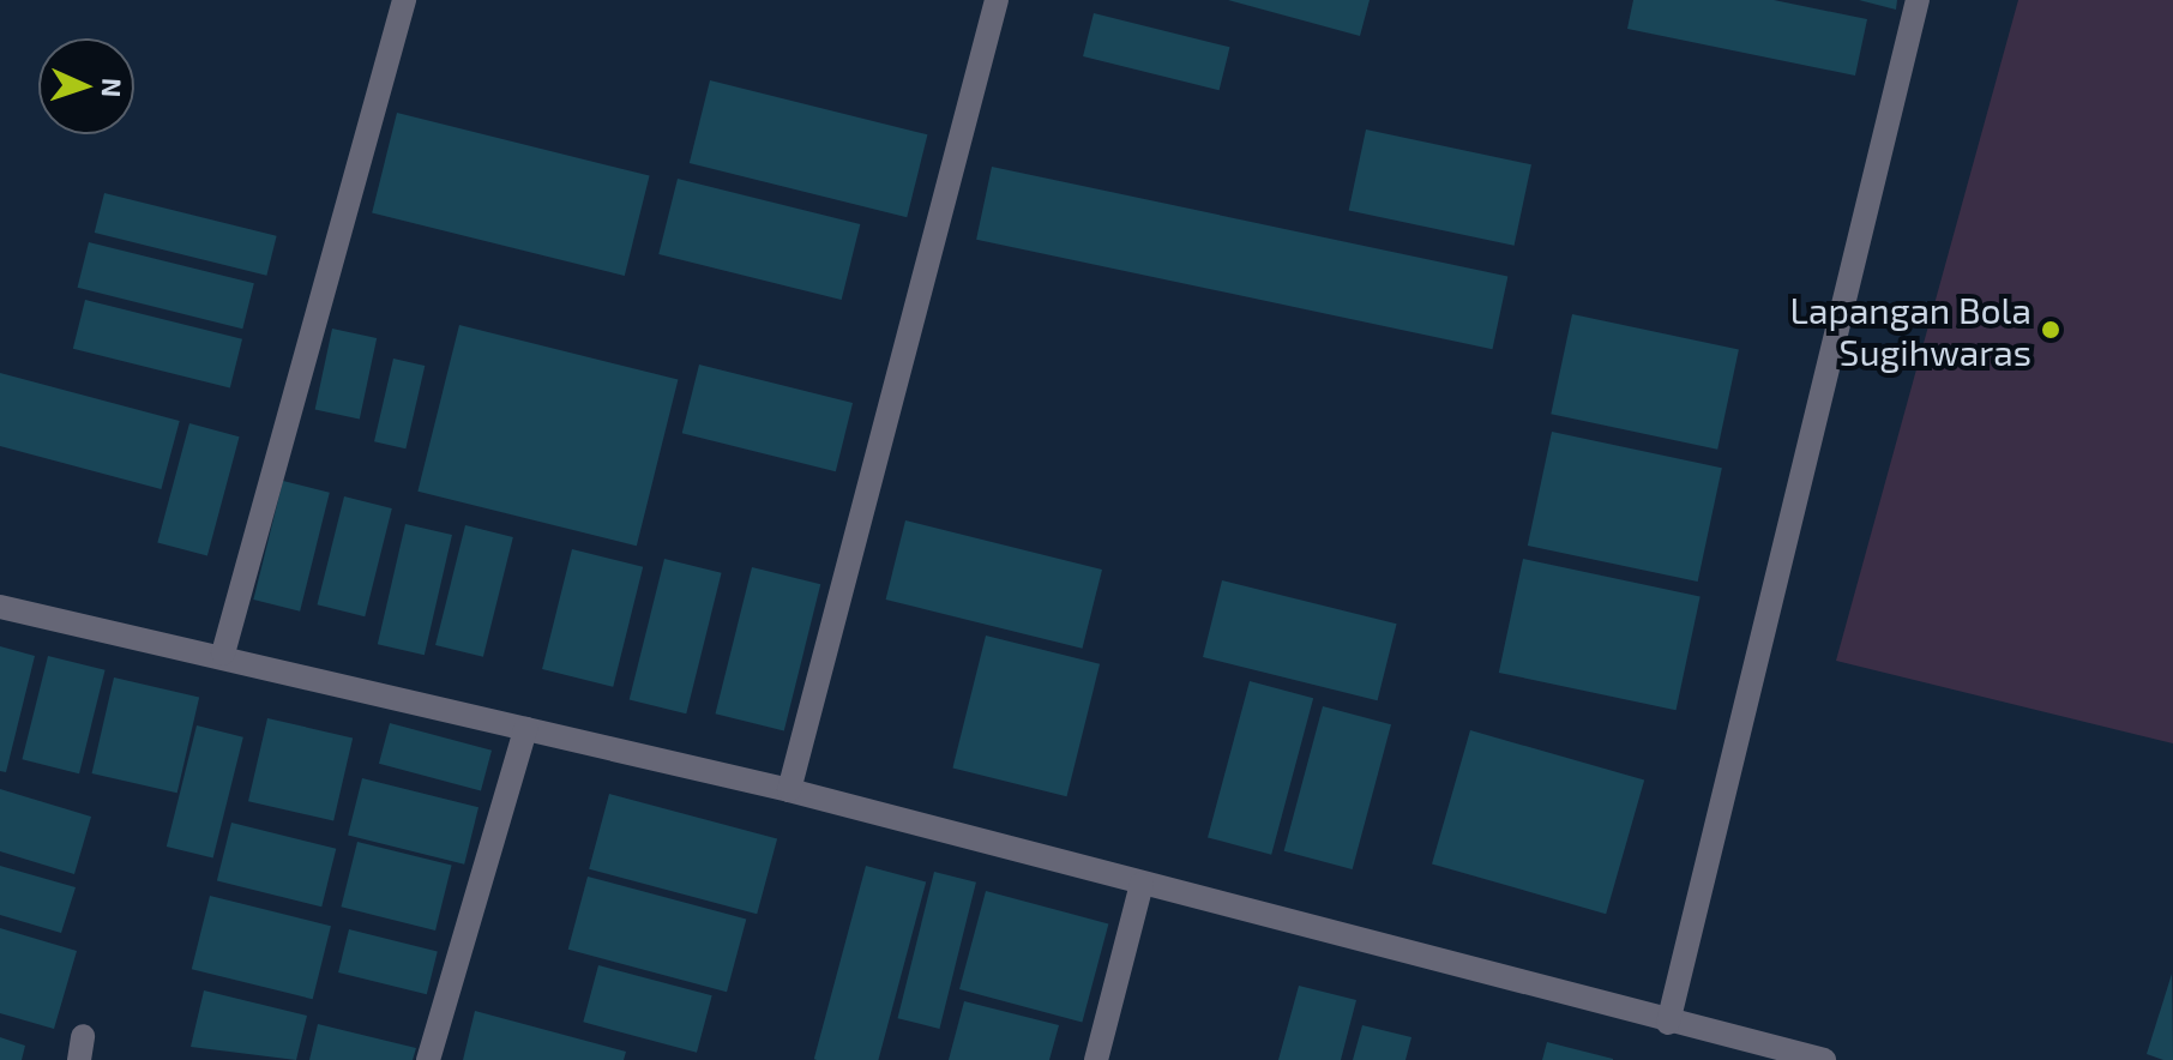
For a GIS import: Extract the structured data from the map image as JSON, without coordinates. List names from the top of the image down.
{
  "places": ["Lapangan Bola Sugihwaras"],
  "north": "right"
}
